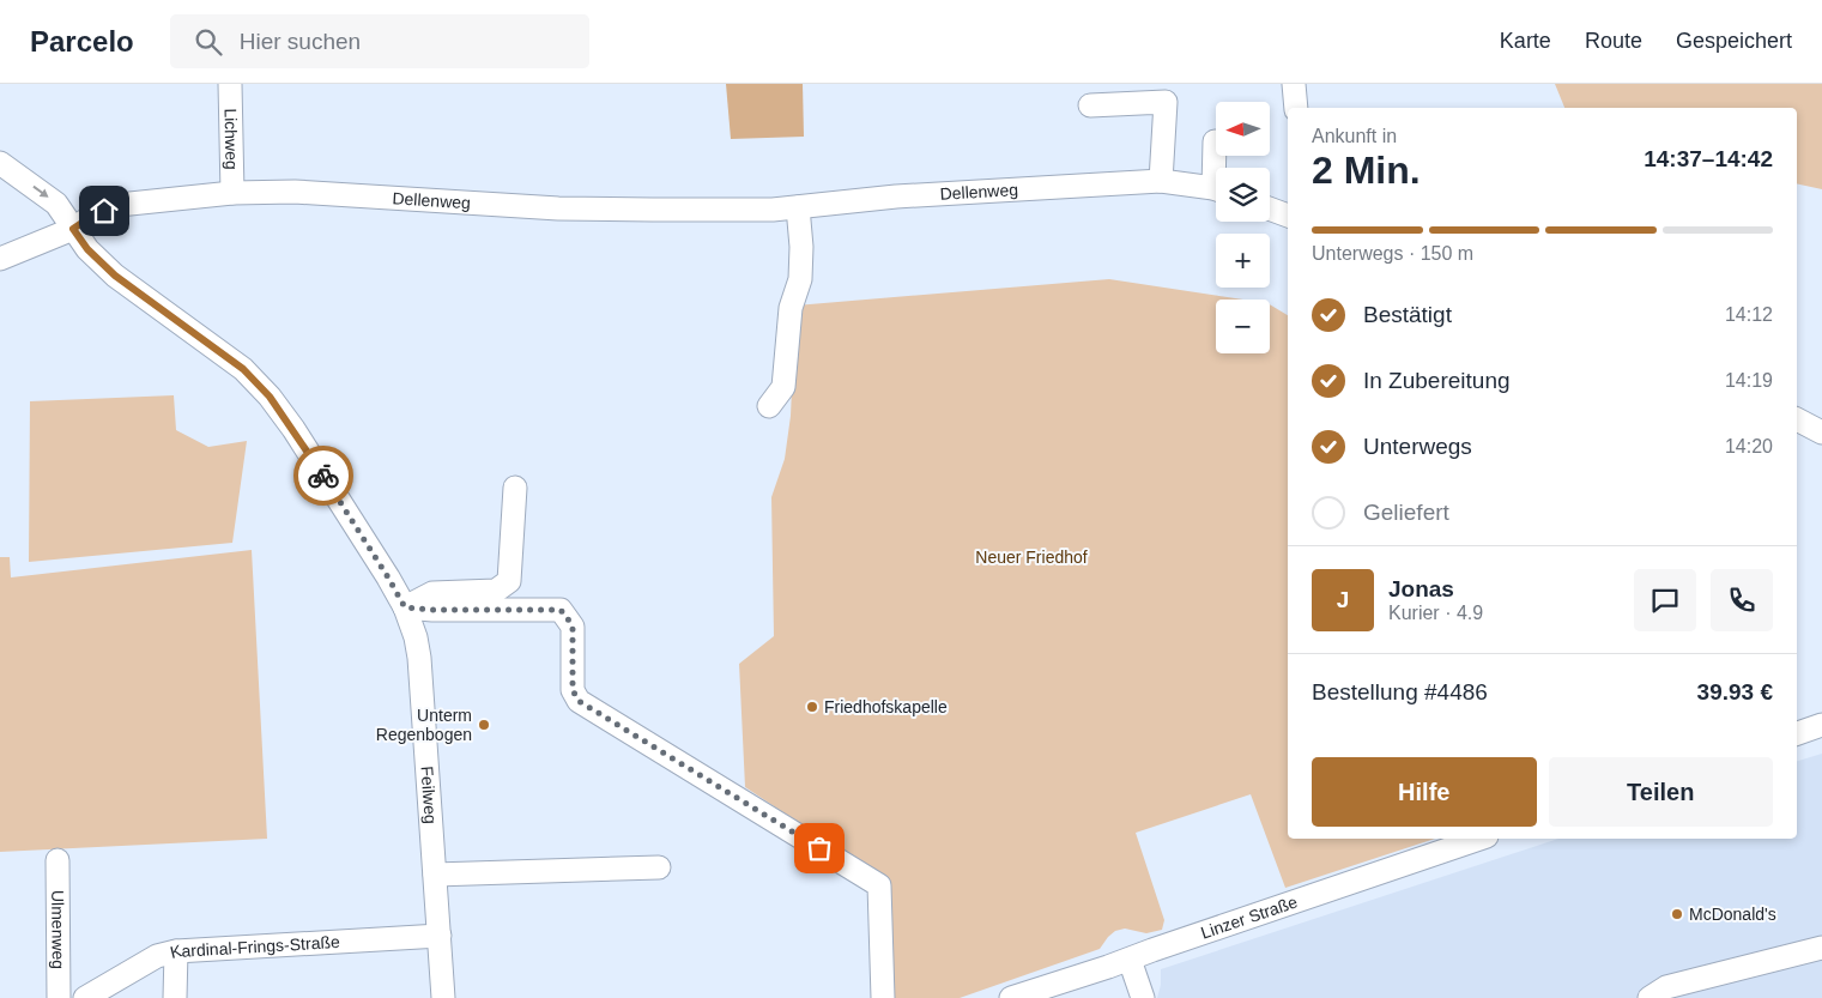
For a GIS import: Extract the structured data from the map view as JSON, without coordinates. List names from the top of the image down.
{
  "streets": {
    "street": [
      "Lichweg",
      "Dellenweg",
      "Feilweg",
      "Linzer Straße",
      "Ulmenweg",
      "Kardinal-Frings-Straße"
    ]
  },
  "crossings": [
    ["Lichweg", "Dellenweg"],
    ["Dellenweg", "Feilweg"],
    ["Feilweg", "Kardinal-Frings-Straße"]
  ],
  "parks": ["Neuer Friedhof"],
  "places": ["Friedhofskapelle", "Unterm Regenbogen", "McDonald's"],
  "north": "left",
  "page": {
    "header": "Parcelo",
    "search": "Hier suchen",
    "nav": ["Karte", "Route", "Gespeichert"],
    "map_buttons": ["+", "−"],
    "heading": ["2 Min.", "Ankunft in", "14:37–14:42"],
    "panel": [
      "Jonas",
      "Kurier · 4.9",
      "Bestellung #4486",
      "39.93 €"
    ],
    "bar": "Unterwegs · 150 m",
    "list": [
      ["Bestätigt", "14:12"],
      ["In Zubereitung", "14:19"],
      ["Unterwegs", "14:20"],
      "Geliefert"
    ],
    "round": "J",
    "buttons": ["Hilfe", "Teilen"]
  }
}
